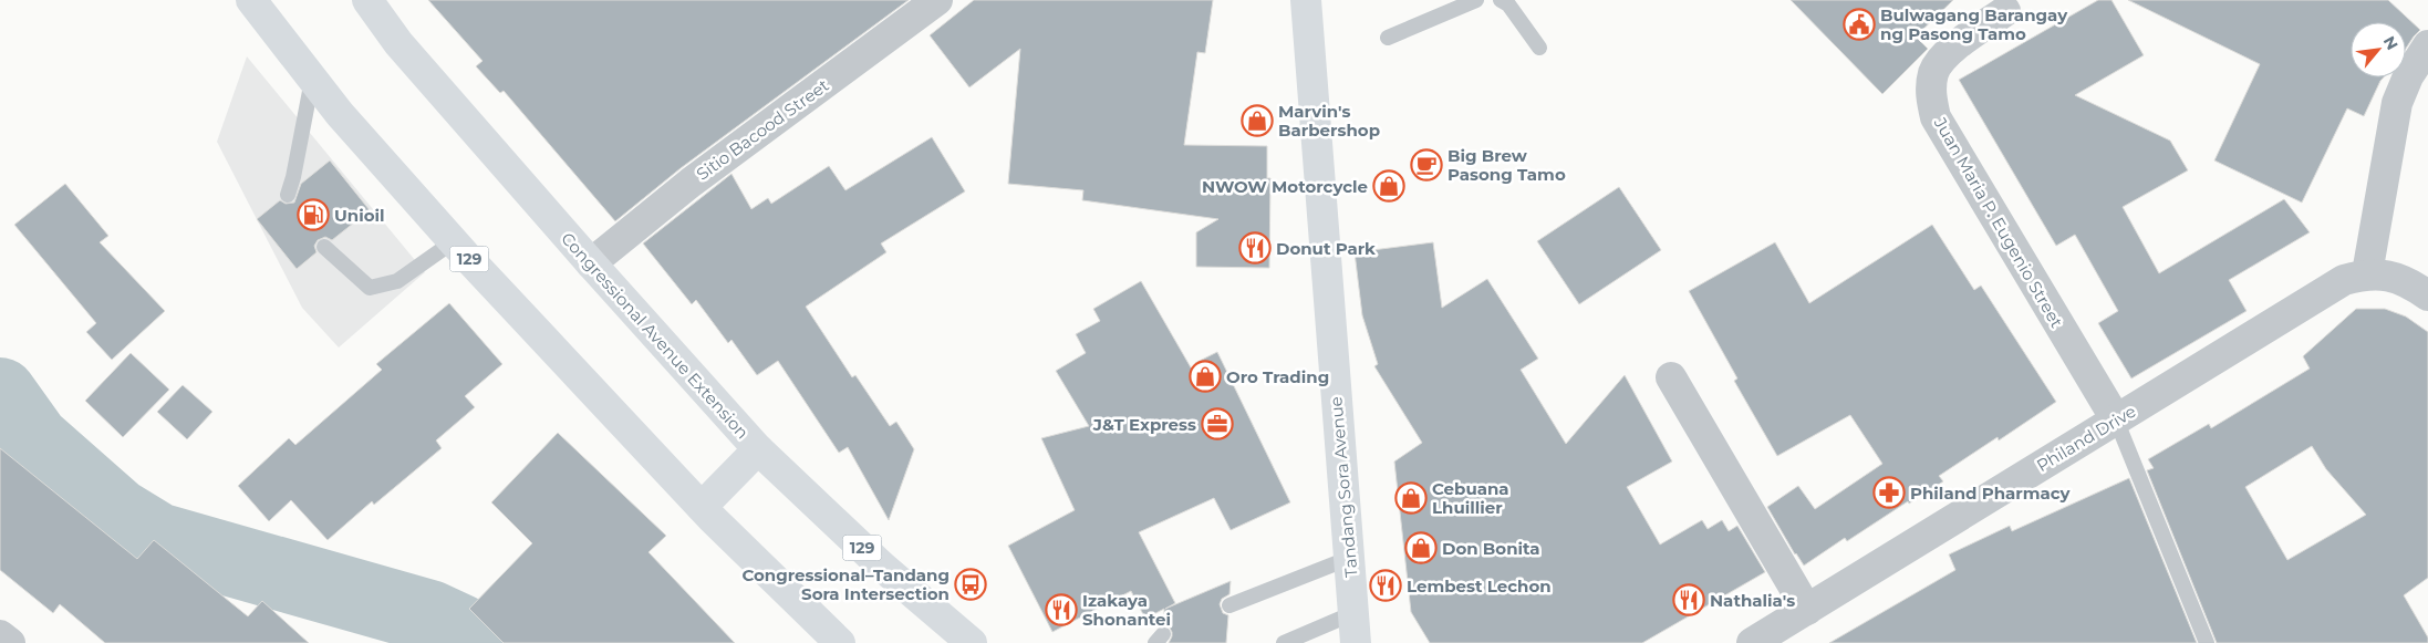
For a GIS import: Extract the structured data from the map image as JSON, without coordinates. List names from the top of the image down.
{
  "streets": {
    "main road": ["129", "Congressional Avenue Extension", "Tandang Sora Avenue"],
    "street": ["Sitio Bacood Street", "Juan Maria P. Eugenio Street", "Philand Drive"]
  },
  "crossings": [
    ["Sitio Bacood Street", "Congressional Avenue Extension"],
    ["Juan Maria P. Eugenio Street", "Philand Drive"]
  ],
  "places": {
    "public building": ["Bulwagang Barangay ng Pasong Tamo"],
    "shop": [
      "Marvin's Barbershop",
      "NWOW Motorcycle",
      "Oro Trading",
      "Cebuana Lhuillier",
      "Don Bonita"
    ],
    "cafe": ["Big Brew Pasong Tamo"],
    "fuel station": ["Unioil"],
    "restaurant": [
      "Donut Park",
      "Lembest Lechon",
      "Nathalia's",
      "Izakaya Shonantei"
    ],
    "office": ["J&T Express"],
    "pharmacy": ["Philand Pharmacy"],
    "bus stop": ["Congressional–Tandang Sora Intersection"]
  },
  "north": "top right"
}
